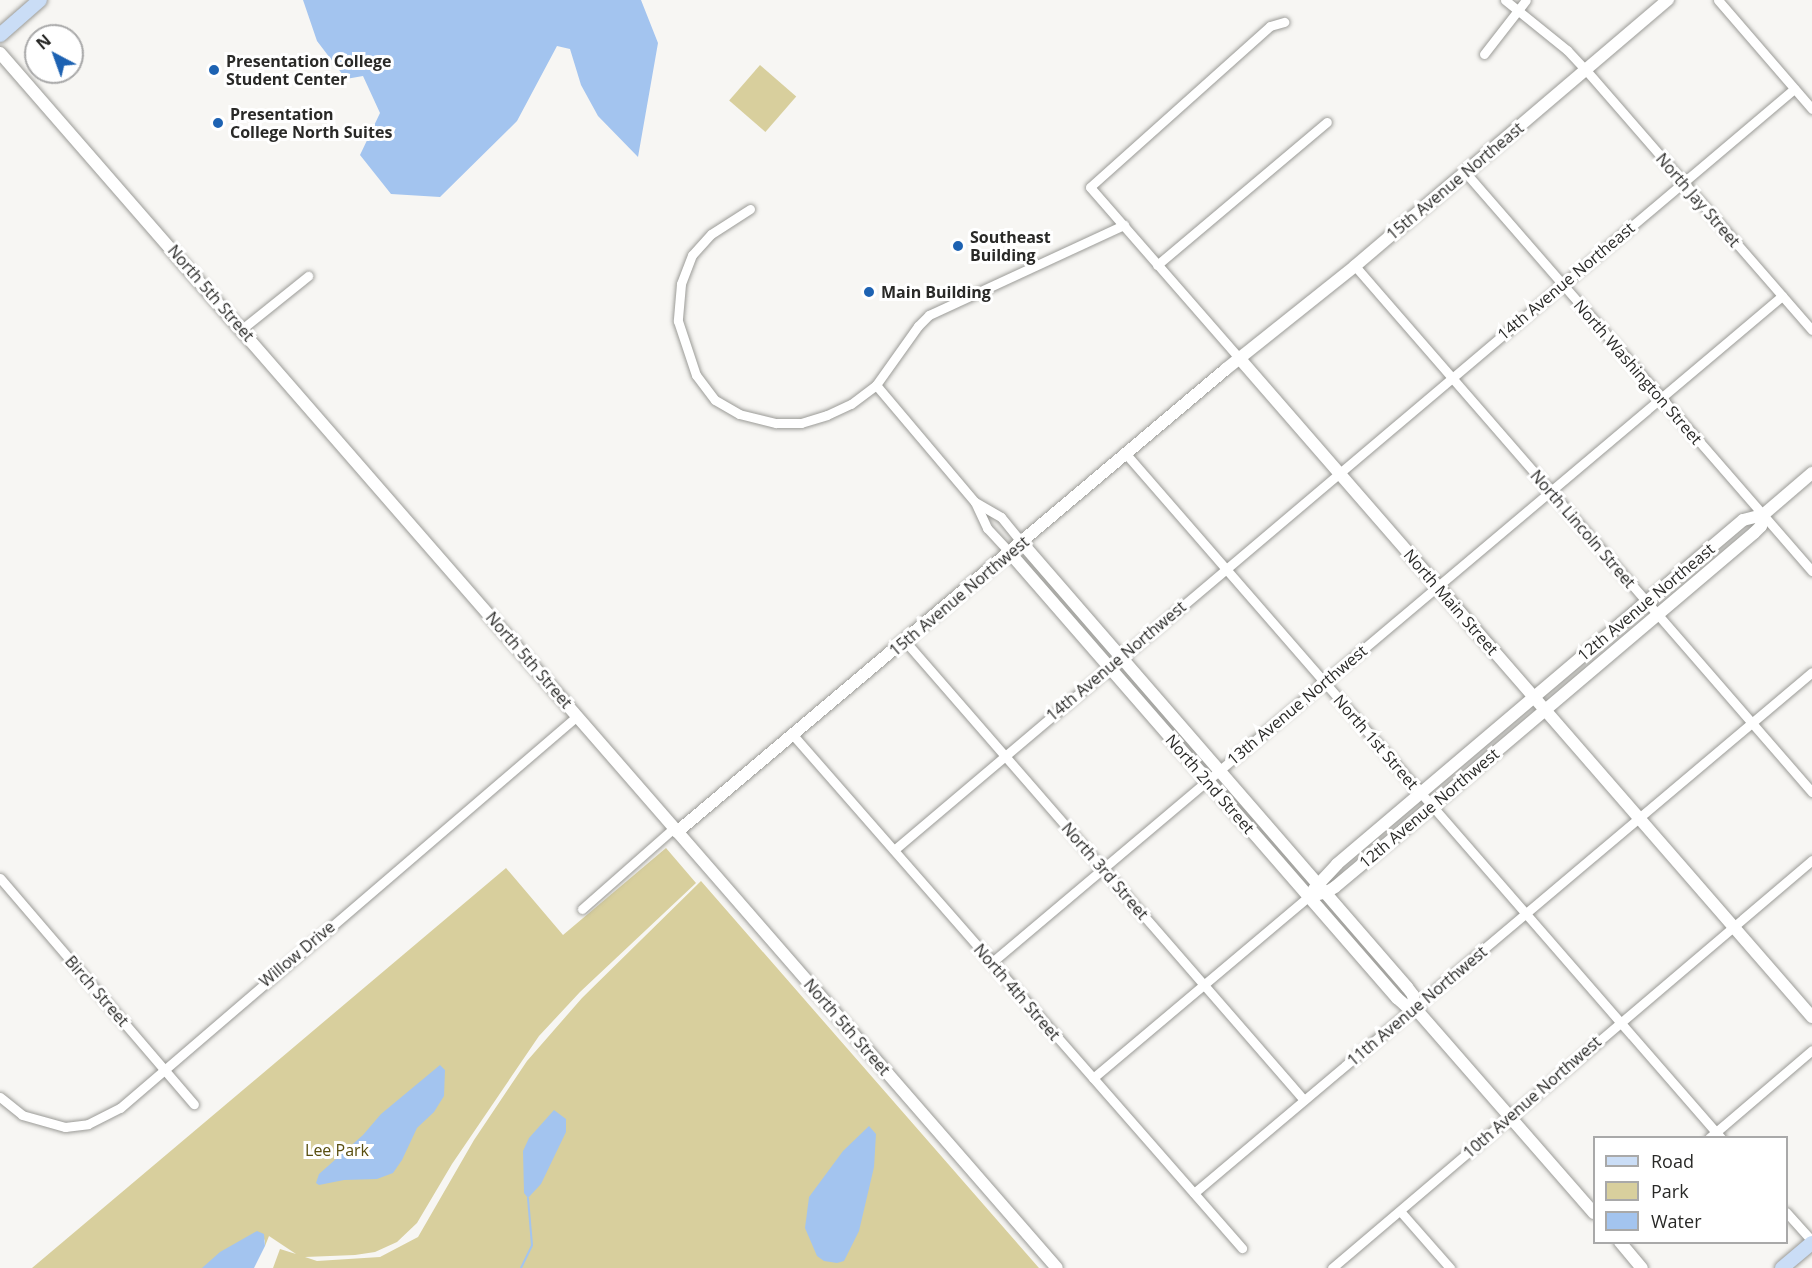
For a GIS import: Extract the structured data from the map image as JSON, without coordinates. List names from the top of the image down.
{
  "streets": {
    "street": [
      "15th Avenue Northeast",
      "North Jay Street",
      "14th Avenue Northeast",
      "North 5th Street",
      "North Washington Street",
      "North Lincoln Street",
      "15th Avenue Northwest",
      "North Main Street",
      "12th Avenue Northeast",
      "14th Avenue Northwest",
      "13th Avenue Northwest",
      "North 1st Street",
      "North 2nd Street",
      "12th Avenue Northwest",
      "North 3rd Street",
      "Willow Drive",
      "Birch Street",
      "North 4th Street",
      "11th Avenue Northwest",
      "10th Avenue Northwest"
    ]
  },
  "crossings": [
    ["15th Avenue Northeast", "North Jay Street"],
    ["15th Avenue Northeast", "North Washington Street"],
    ["15th Avenue Northeast", "North Lincoln Street"],
    ["15th Avenue Northeast", "15th Avenue Northwest"],
    ["15th Avenue Northeast", "North Main Street"],
    ["North Jay Street", "14th Avenue Northeast"],
    ["North Jay Street", "13th Avenue Northwest"],
    ["14th Avenue Northeast", "North Washington Street"],
    ["14th Avenue Northeast", "North Lincoln Street"],
    ["14th Avenue Northeast", "North Main Street"],
    ["14th Avenue Northeast", "14th Avenue Northwest"],
    ["North 5th Street", "15th Avenue Northwest"],
    ["North 5th Street", "Willow Drive"],
    ["North Washington Street", "12th Avenue Northeast"],
    ["North Washington Street", "13th Avenue Northwest"],
    ["North Lincoln Street", "12th Avenue Northeast"],
    ["North Lincoln Street", "13th Avenue Northwest"],
    ["North Lincoln Street", "11th Avenue Northwest"],
    ["15th Avenue Northwest", "North Main Street"],
    ["15th Avenue Northwest", "North 1st Street"],
    ["15th Avenue Northwest", "North 2nd Street"],
    ["15th Avenue Northwest", "North 3rd Street"],
    ["15th Avenue Northwest", "North 4th Street"],
    ["North Main Street", "12th Avenue Northeast"],
    ["North Main Street", "14th Avenue Northwest"],
    ["North Main Street", "13th Avenue Northwest"],
    ["North Main Street", "12th Avenue Northwest"],
    ["North Main Street", "11th Avenue Northwest"],
    ["North Main Street", "10th Avenue Northwest"],
    ["12th Avenue Northeast", "12th Avenue Northwest"],
    ["14th Avenue Northwest", "North 1st Street"],
    ["14th Avenue Northwest", "North 2nd Street"],
    ["14th Avenue Northwest", "North 3rd Street"],
    ["14th Avenue Northwest", "North 4th Street"],
    ["13th Avenue Northwest", "North 1st Street"],
    ["13th Avenue Northwest", "North 2nd Street"],
    ["13th Avenue Northwest", "North 3rd Street"],
    ["13th Avenue Northwest", "North 4th Street"],
    ["North 1st Street", "12th Avenue Northwest"],
    ["North 1st Street", "11th Avenue Northwest"],
    ["North 1st Street", "10th Avenue Northwest"],
    ["North 2nd Street", "12th Avenue Northwest"],
    ["North 2nd Street", "11th Avenue Northwest"],
    ["North 2nd Street", "10th Avenue Northwest"],
    ["12th Avenue Northwest", "North 3rd Street"],
    ["12th Avenue Northwest", "North 4th Street"],
    ["North 3rd Street", "11th Avenue Northwest"],
    ["Willow Drive", "Birch Street"],
    ["North 4th Street", "11th Avenue Northwest"]
  ],
  "parks": ["Lee Park"],
  "places": [
    "Presentation College Student Center",
    "Presentation College North Suites",
    "Southeast Building",
    "Main Building"
  ],
  "legend": ["Road", "Park", "Water"],
  "north": "top left"
}
